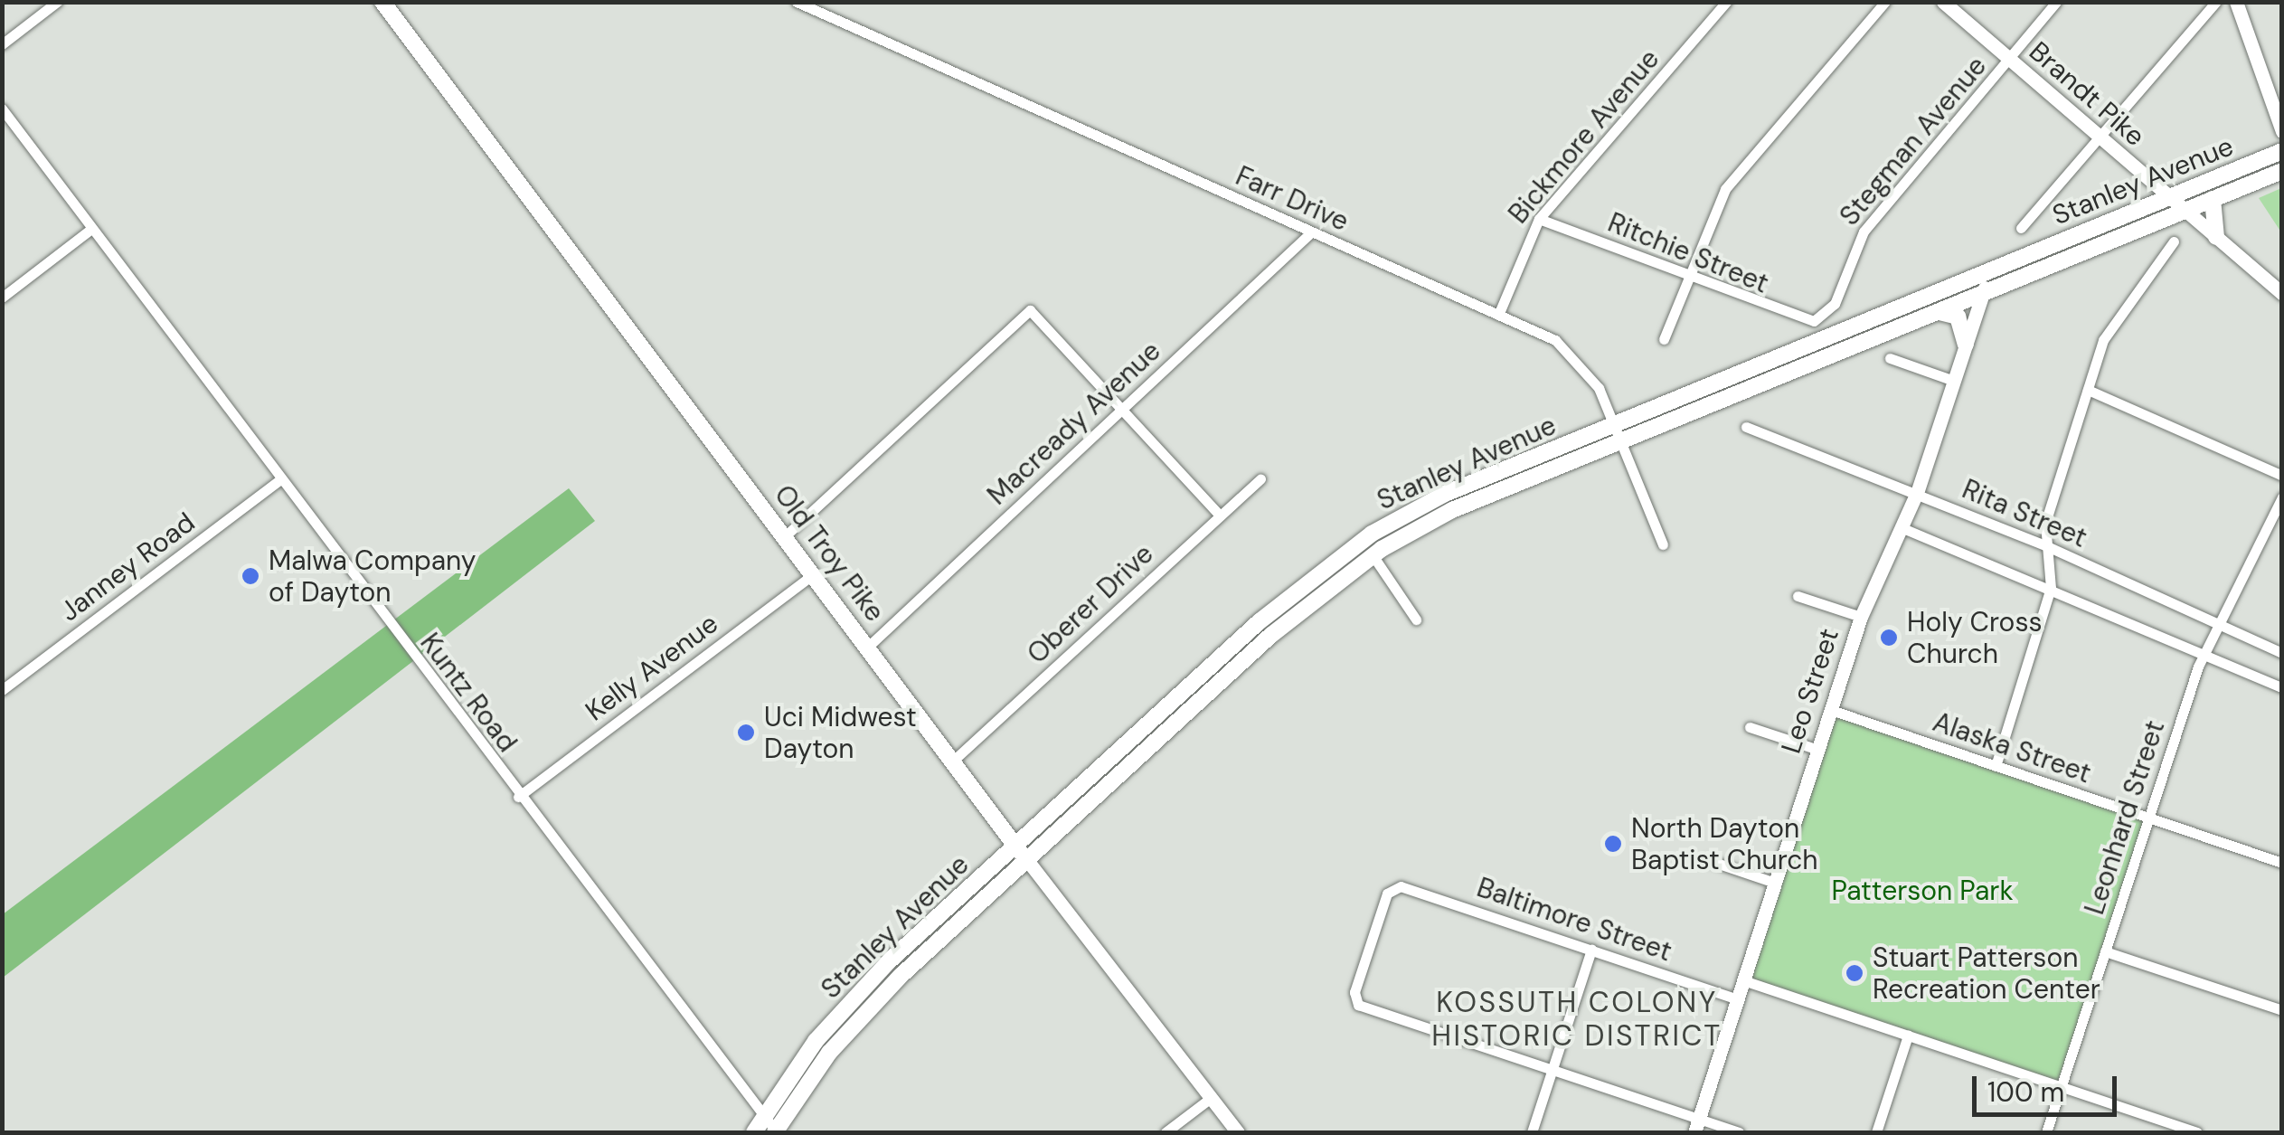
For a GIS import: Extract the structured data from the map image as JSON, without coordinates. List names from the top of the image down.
{
  "streets": {
    "main road": ["Stanley Avenue", "Old Troy Pike"],
    "street": [
      "Brandt Pike",
      "Bickmore Avenue",
      "Stegman Avenue",
      "Farr Drive",
      "Ritchie Street",
      "Macready Avenue",
      "Rita Street",
      "Janney Road",
      "Oberer Drive",
      "Kelly Avenue",
      "Leo Street",
      "Kuntz Road",
      "Alaska Street",
      "Leonhard Street",
      "Baltimore Street"
    ]
  },
  "crossings": [
    ["Brandt Pike", "Stegman Avenue"],
    ["Brandt Pike", "Stanley Avenue"],
    ["Bickmore Avenue", "Farr Drive"],
    ["Bickmore Avenue", "Ritchie Street"],
    ["Stegman Avenue", "Ritchie Street"],
    ["Stanley Avenue", "Farr Drive"],
    ["Stanley Avenue", "Old Troy Pike"],
    ["Stanley Avenue", "Leo Street"],
    ["Stanley Avenue", "Kuntz Road"],
    ["Farr Drive", "Macready Avenue"],
    ["Macready Avenue", "Old Troy Pike"],
    ["Rita Street", "Leo Street"],
    ["Rita Street", "Leonhard Street"],
    ["Old Troy Pike", "Oberer Drive"],
    ["Old Troy Pike", "Kelly Avenue"],
    ["Janney Road", "Kuntz Road"],
    ["Kelly Avenue", "Kuntz Road"],
    ["Leo Street", "Alaska Street"],
    ["Leo Street", "Baltimore Street"],
    ["Alaska Street", "Leonhard Street"]
  ],
  "districts": ["KOSSUTH COLONY HISTORIC DISTRICT"],
  "parks": ["Patterson Park"],
  "places": [
    "Malwa Company of Dayton",
    "Holy Cross Church",
    "Uci Midwest Dayton",
    "North Dayton Baptist Church",
    "Stuart Patterson Recreation Center"
  ],
  "scale_bar": "100 m"
}
